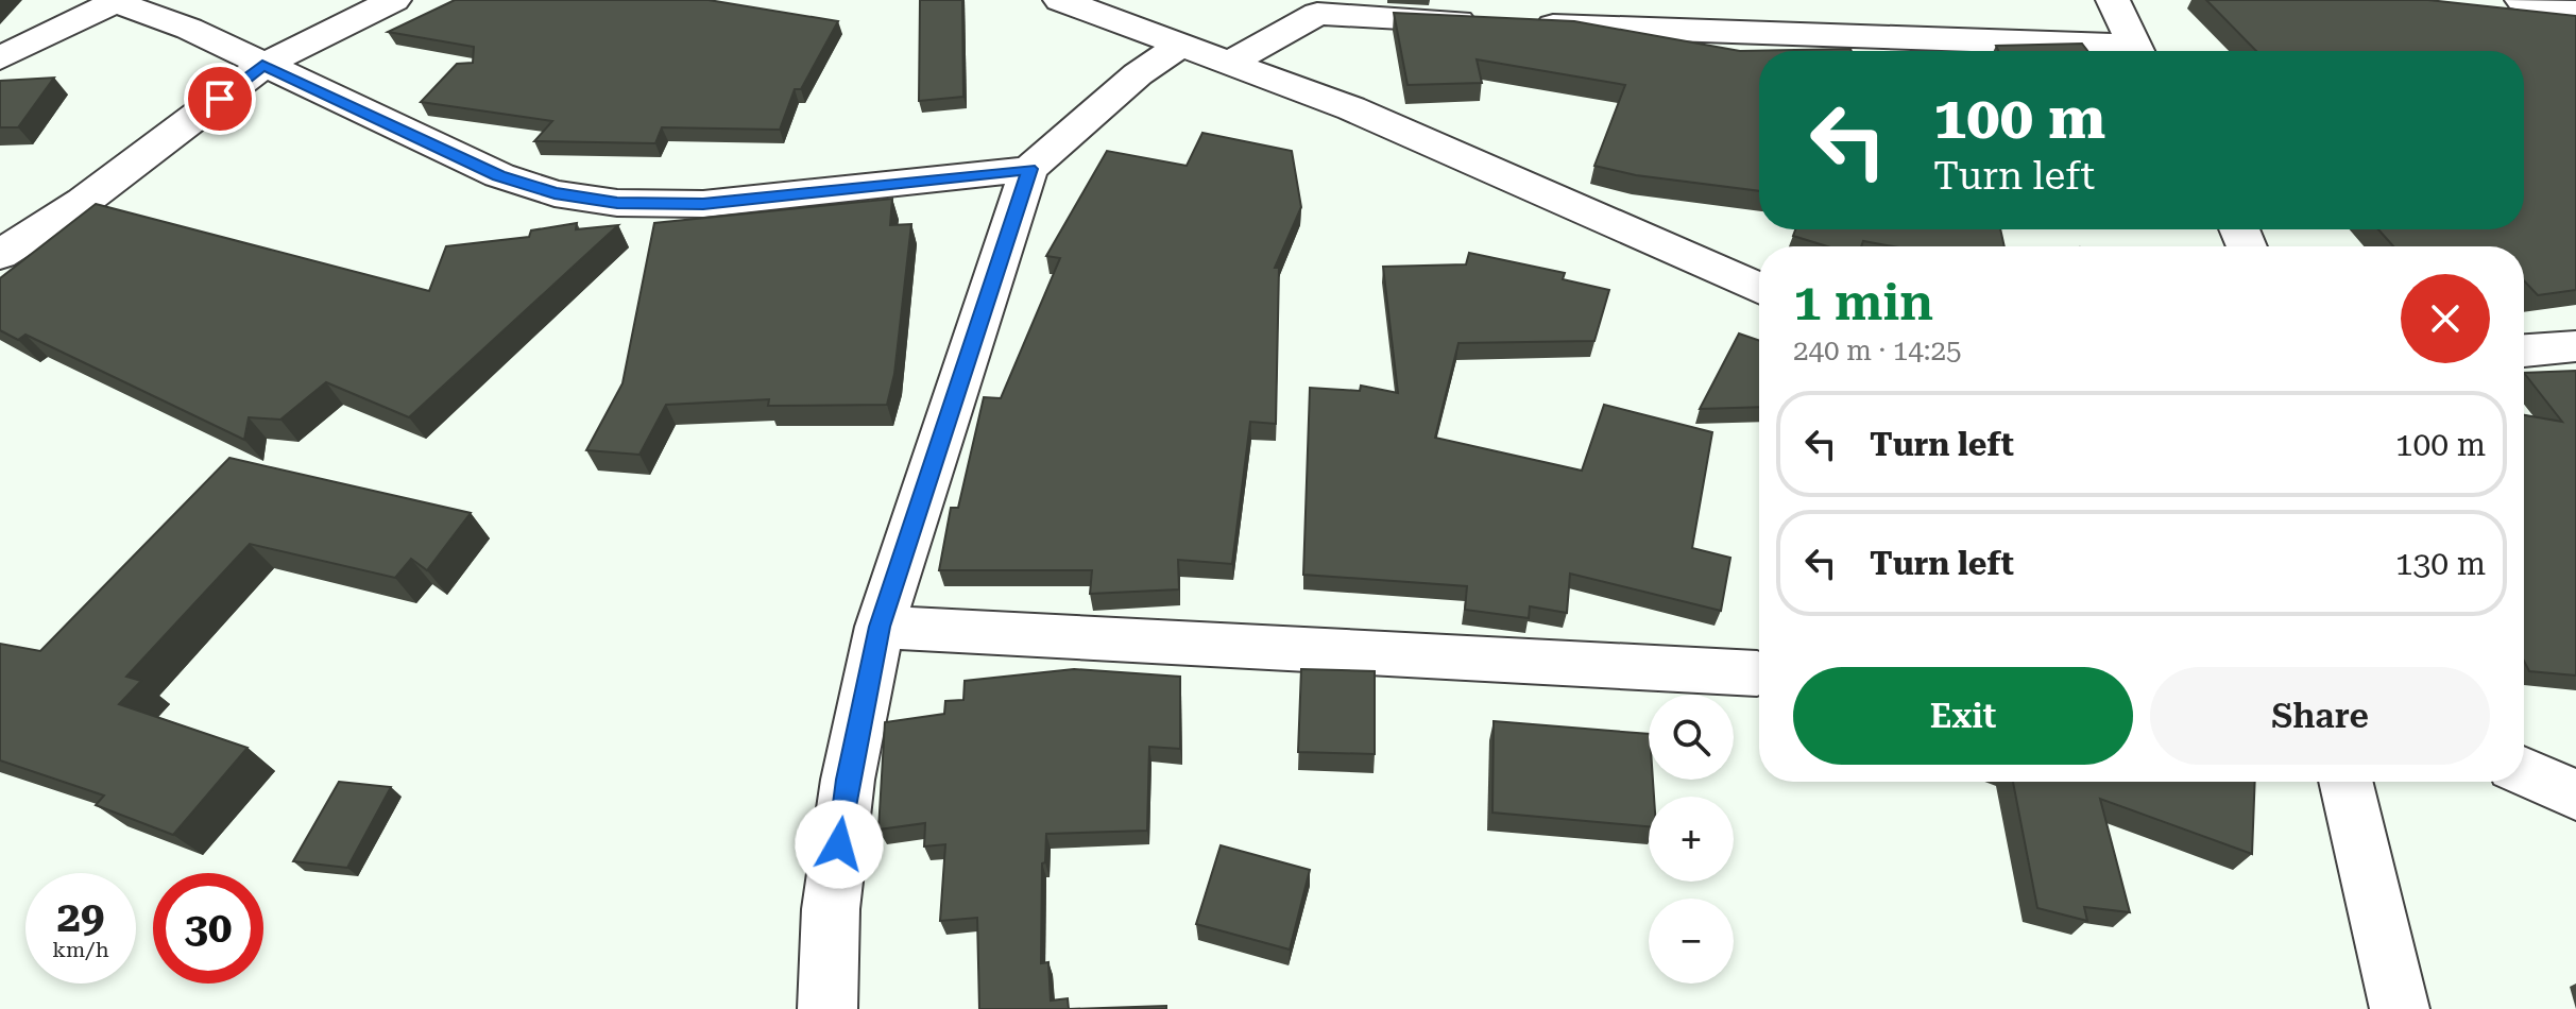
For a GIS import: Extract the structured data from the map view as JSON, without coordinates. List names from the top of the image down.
{
  "page": {
    "turn": ["100 m", "Turn left"],
    "heading": ["1 min", "240 m · 14:25"],
    "list": [
      {
        "name": "Turn left",
        "value": "100 m"
      },
      {
        "name": "Turn left",
        "value": "130 m"
      }
    ],
    "buttons": ["Exit", "Share"],
    "map_buttons": ["+", "−"],
    "speed": "29 km/h",
    "limit": "30"
  }
}
